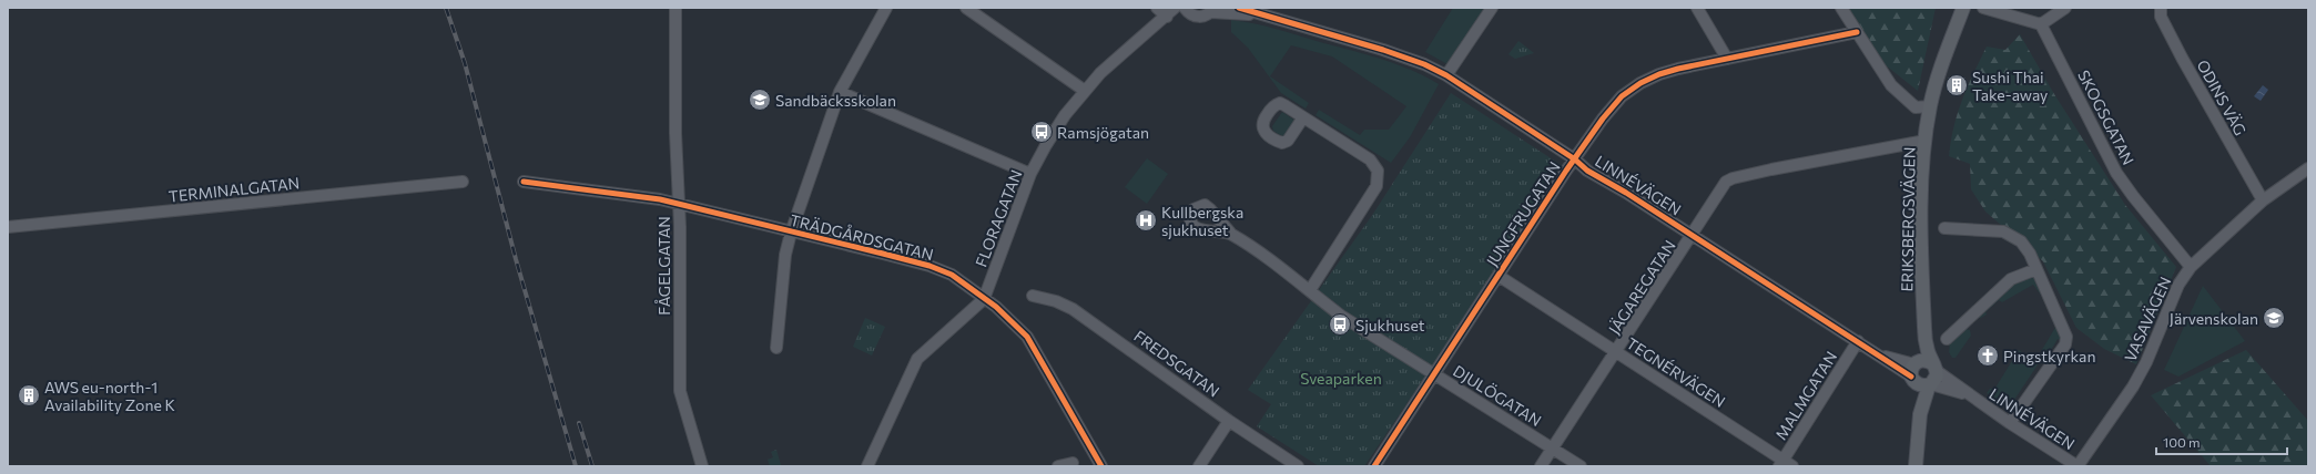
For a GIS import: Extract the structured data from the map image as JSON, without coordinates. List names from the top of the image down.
{
  "streets": {
    "main road": ["ERIKSBERGSVÄGEN"],
    "street": [
      "ODINS VÄG",
      "SKOGSGATAN",
      "LINNÉVÄGEN",
      "TERMINALGATAN",
      "JUNGFRUGATAN",
      "FLORAGATAN",
      "TRÄDGÅRDSGATAN",
      "FÅGELGATAN",
      "JÄGAREGATAN",
      "VASAVÄGEN",
      "FREDSGATAN",
      "TEGNÉRVÄGEN",
      "DJULÖGATAN",
      "MALMGATAN"
    ]
  },
  "crossings": [
    ["ODINS VÄG", "VASAVÄGEN"],
    ["SKOGSGATAN", "VASAVÄGEN"],
    ["LINNÉVÄGEN", "JUNGFRUGATAN"],
    ["LINNÉVÄGEN", "ERIKSBERGSVÄGEN"],
    ["LINNÉVÄGEN", "JÄGAREGATAN"],
    ["LINNÉVÄGEN", "VASAVÄGEN"],
    ["LINNÉVÄGEN", "MALMGATAN"],
    ["JUNGFRUGATAN", "TEGNÉRVÄGEN"],
    ["JUNGFRUGATAN", "DJULÖGATAN"],
    ["FLORAGATAN", "TRÄDGÅRDSGATAN"],
    ["ERIKSBERGSVÄGEN", "JÄGAREGATAN"],
    ["TRÄDGÅRDSGATAN", "FÅGELGATAN"],
    ["JÄGAREGATAN", "TEGNÉRVÄGEN"],
    ["JÄGAREGATAN", "DJULÖGATAN"],
    ["TEGNÉRVÄGEN", "MALMGATAN"]
  ],
  "parks": ["Sveaparken"],
  "places": {
    "building": ["Sushi Thai Take-away", "AWS eu-north-1 Availability Zone K"],
    "school or university": ["Sandbäcksskolan", "Järvenskolan"],
    "bus stop": ["Ramsjögatan", "Sjukhuset"],
    "hospital": ["Kullbergska sjukhuset"],
    "church": ["Pingstkyrkan"]
  },
  "scale_bar": "100 m"
}
